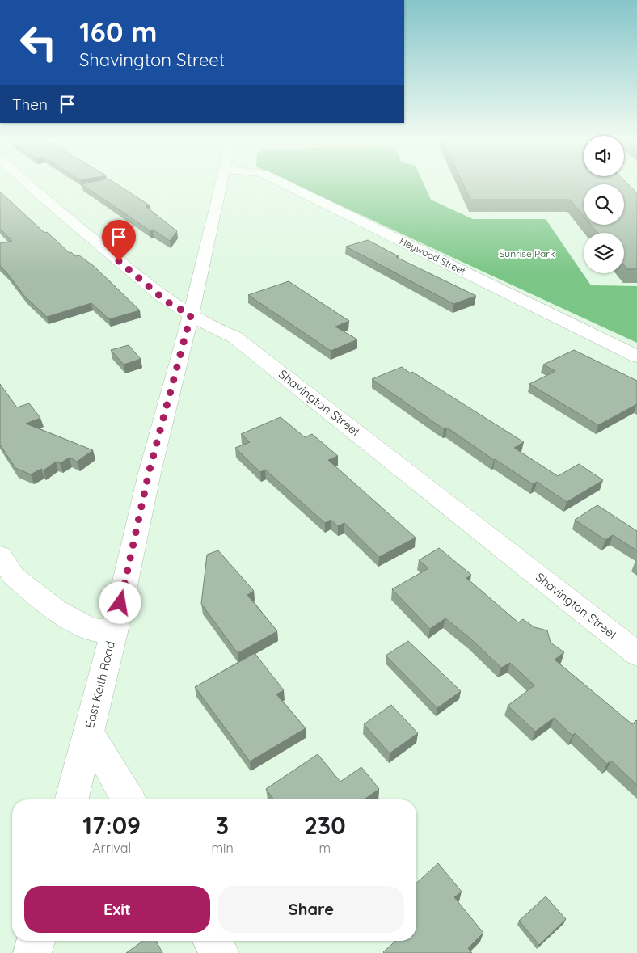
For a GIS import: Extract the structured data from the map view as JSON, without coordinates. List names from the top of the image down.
{
  "streets": {
    "street": ["Heywood Street", "Shavington Street", "East Keith Road"]
  },
  "crossings": [
    ["Shavington Street", "East Keith Road"]
  ],
  "parks": ["Sunrise Park"],
  "page": {
    "turn": ["160 m", "Shavington Street"],
    "then": "Then",
    "eta": [
      "17:09",
      "Arrival",
      "3",
      "min",
      "230",
      "m"
    ],
    "buttons": ["Exit", "Share"]
  }
}
